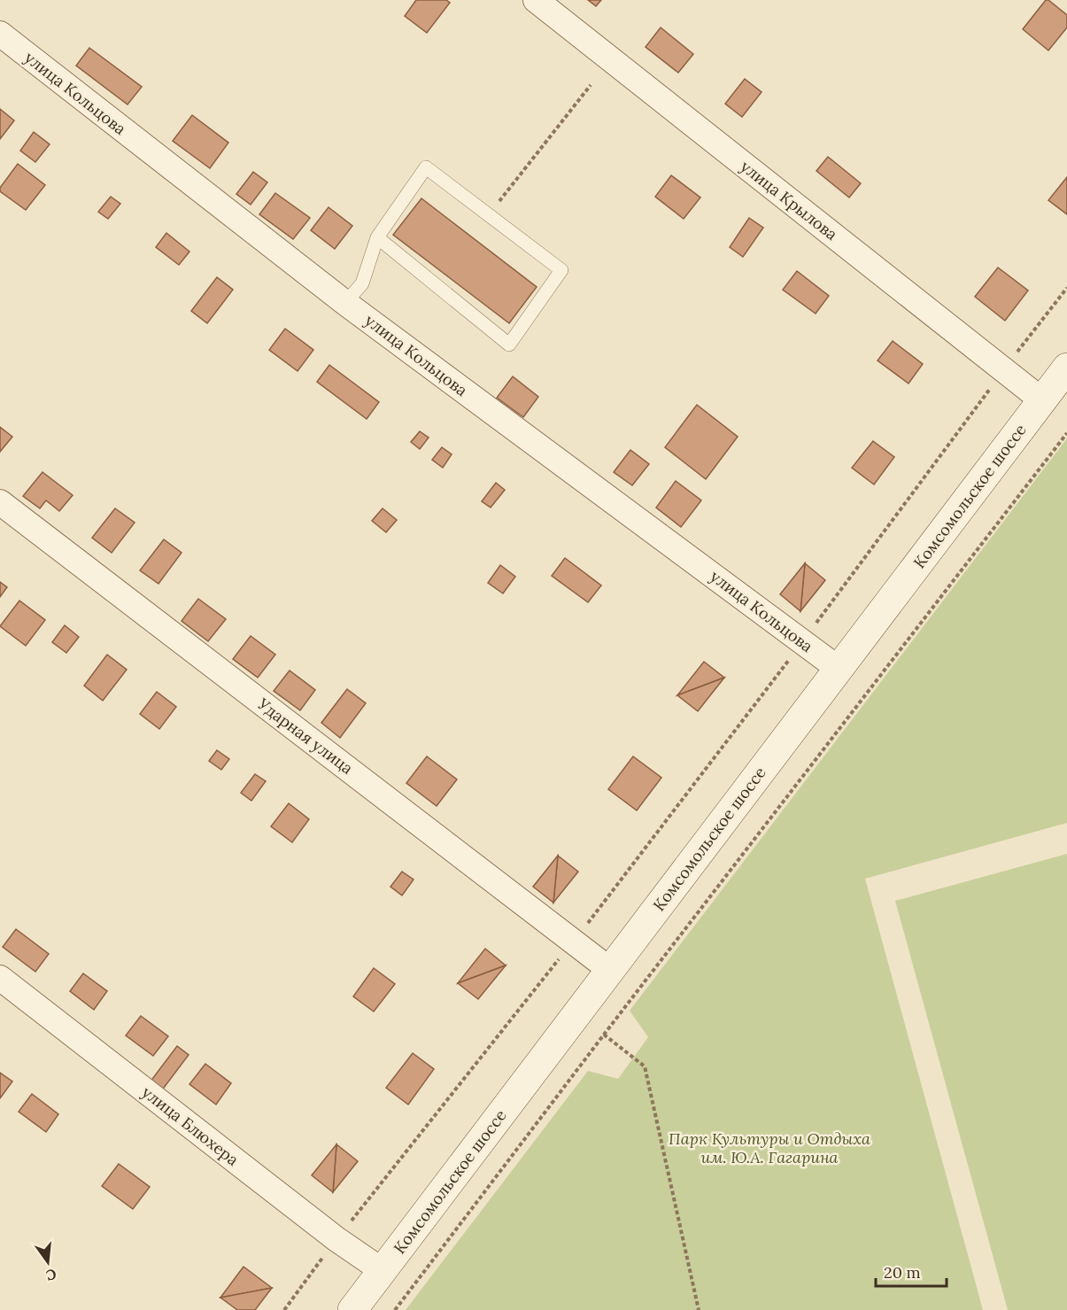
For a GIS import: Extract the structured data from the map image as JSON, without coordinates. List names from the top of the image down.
{
  "streets": {
    "main road": ["Комсомольское шоссе"],
    "street": [
      "улица Кольцова",
      "улица Крылова",
      "Ударная улица",
      "улица Блюхера"
    ]
  },
  "crossings": [
    ["улица Кольцова", "Комсомольское шоссе"],
    ["улица Крылова", "Комсомольское шоссе"],
    ["Комсомольское шоссе", "Ударная улица"],
    ["Комсомольское шоссе", "улица Блюхера"]
  ],
  "parks": ["Парк Культуры и Отдыха им. Ю.А. Гагарина"],
  "scale_bar": "20 m",
  "north": "bottom"
}
